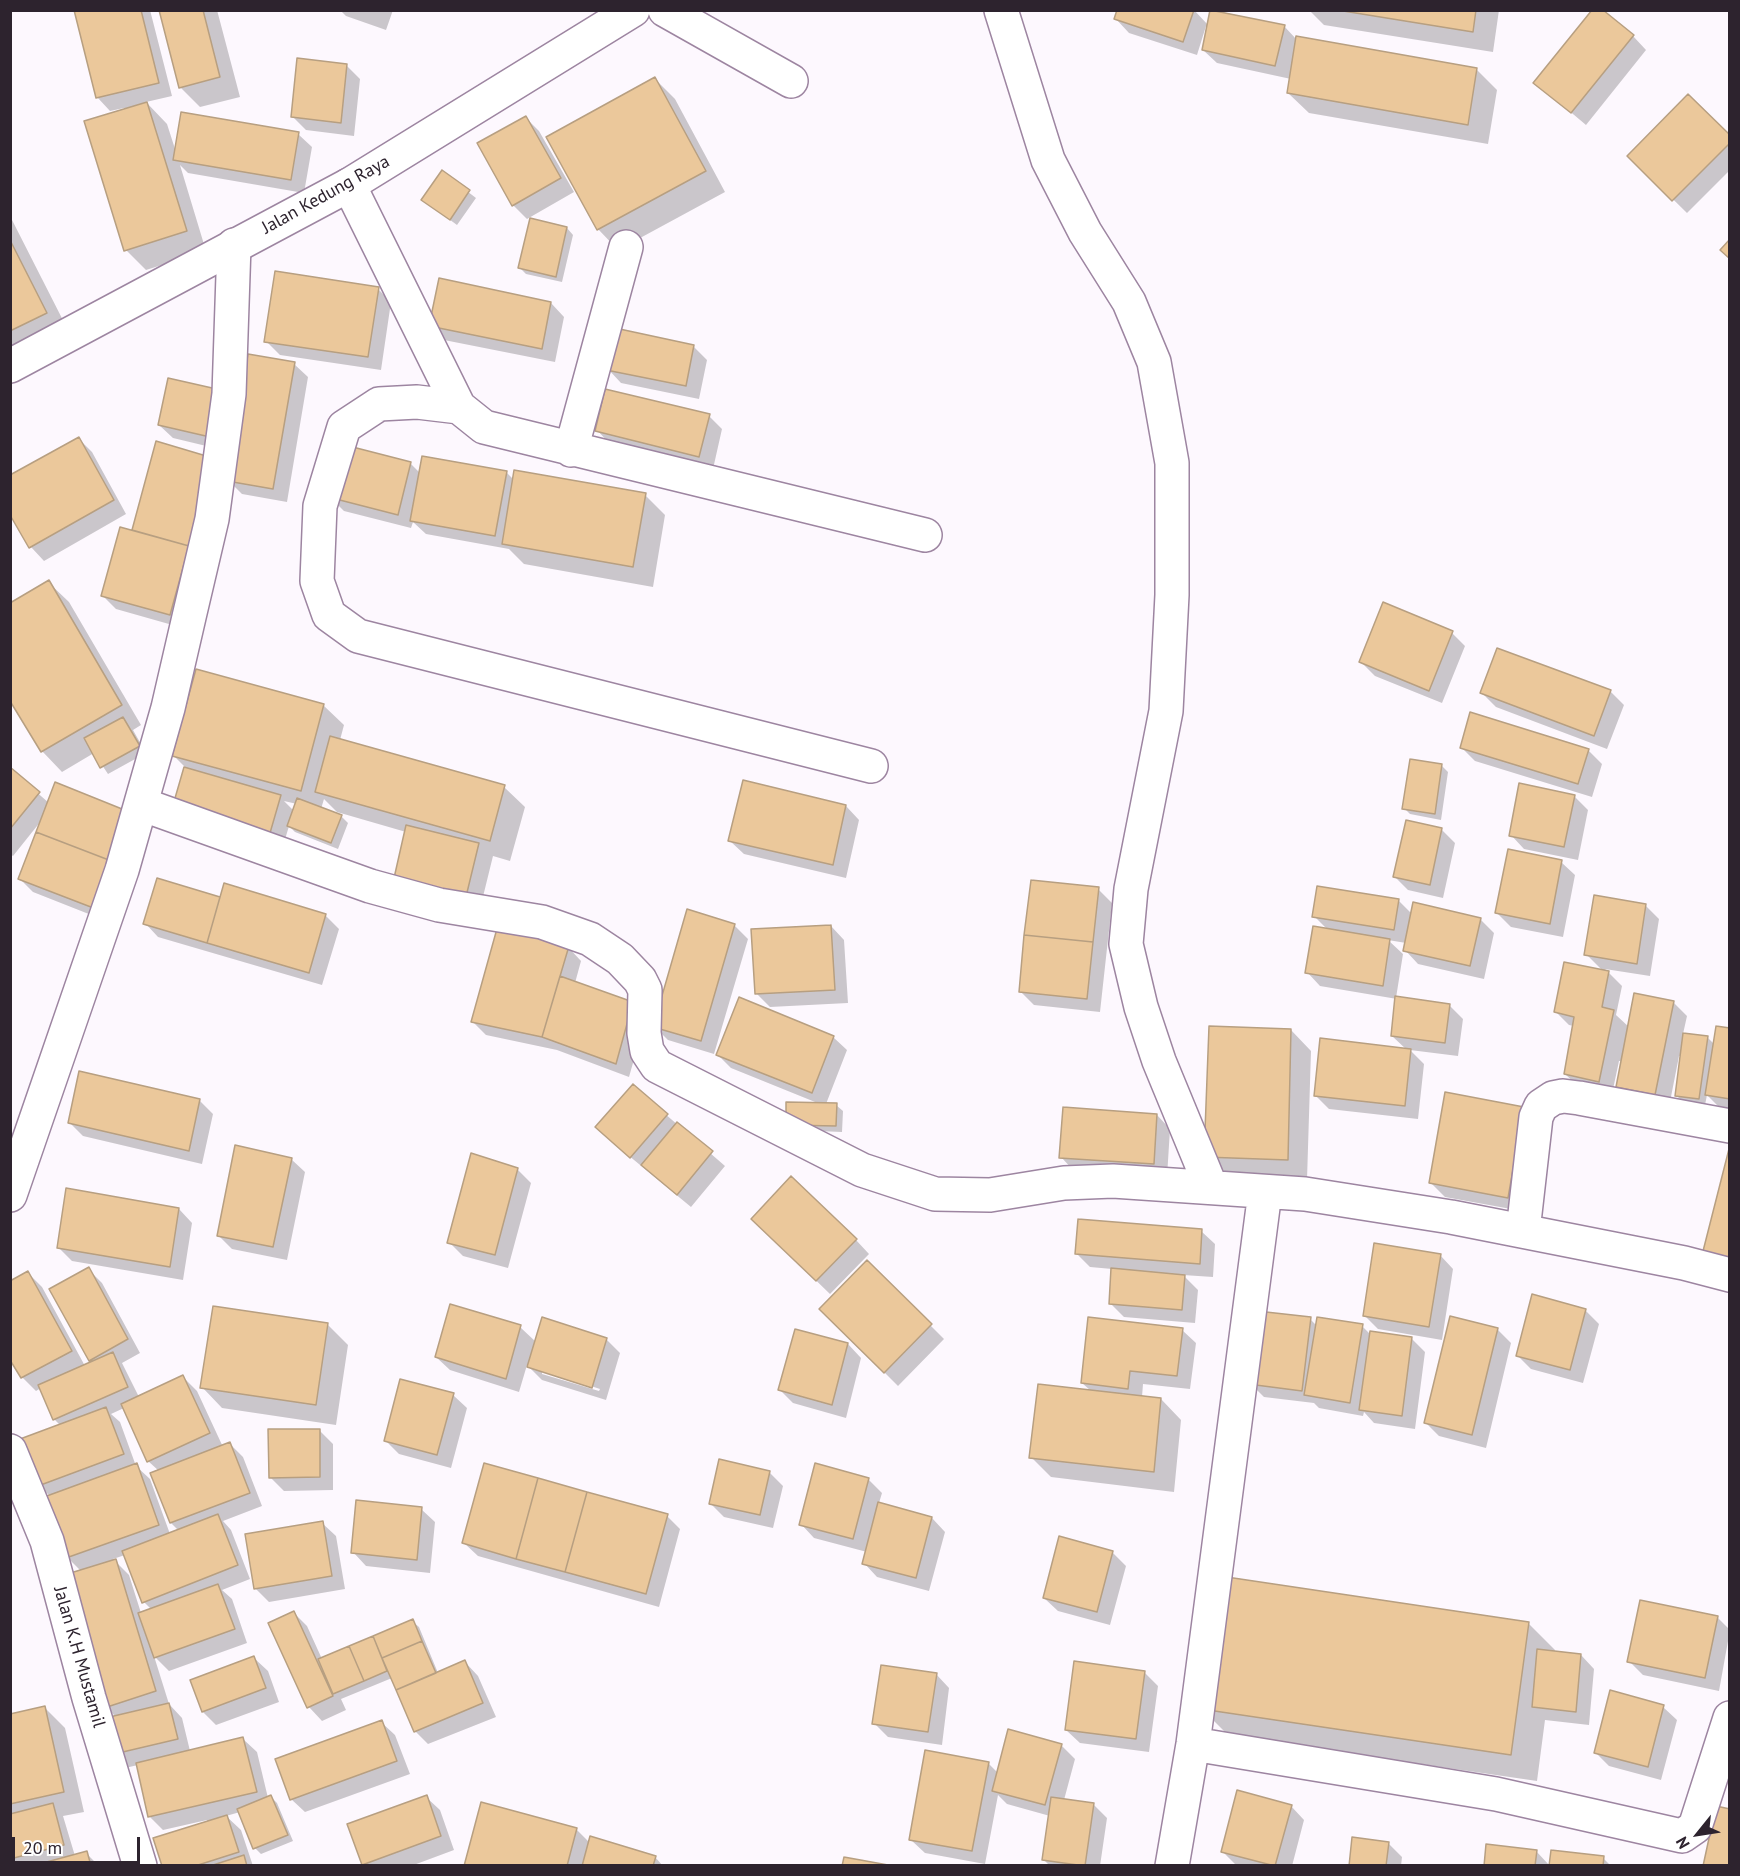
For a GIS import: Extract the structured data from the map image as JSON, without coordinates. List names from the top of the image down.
{
  "streets": {
    "street": ["Jalan Kedung Raya", "Jalan K.H Mustamil"]
  },
  "scale_bar": "20 m",
  "north": "bottom left"
}
